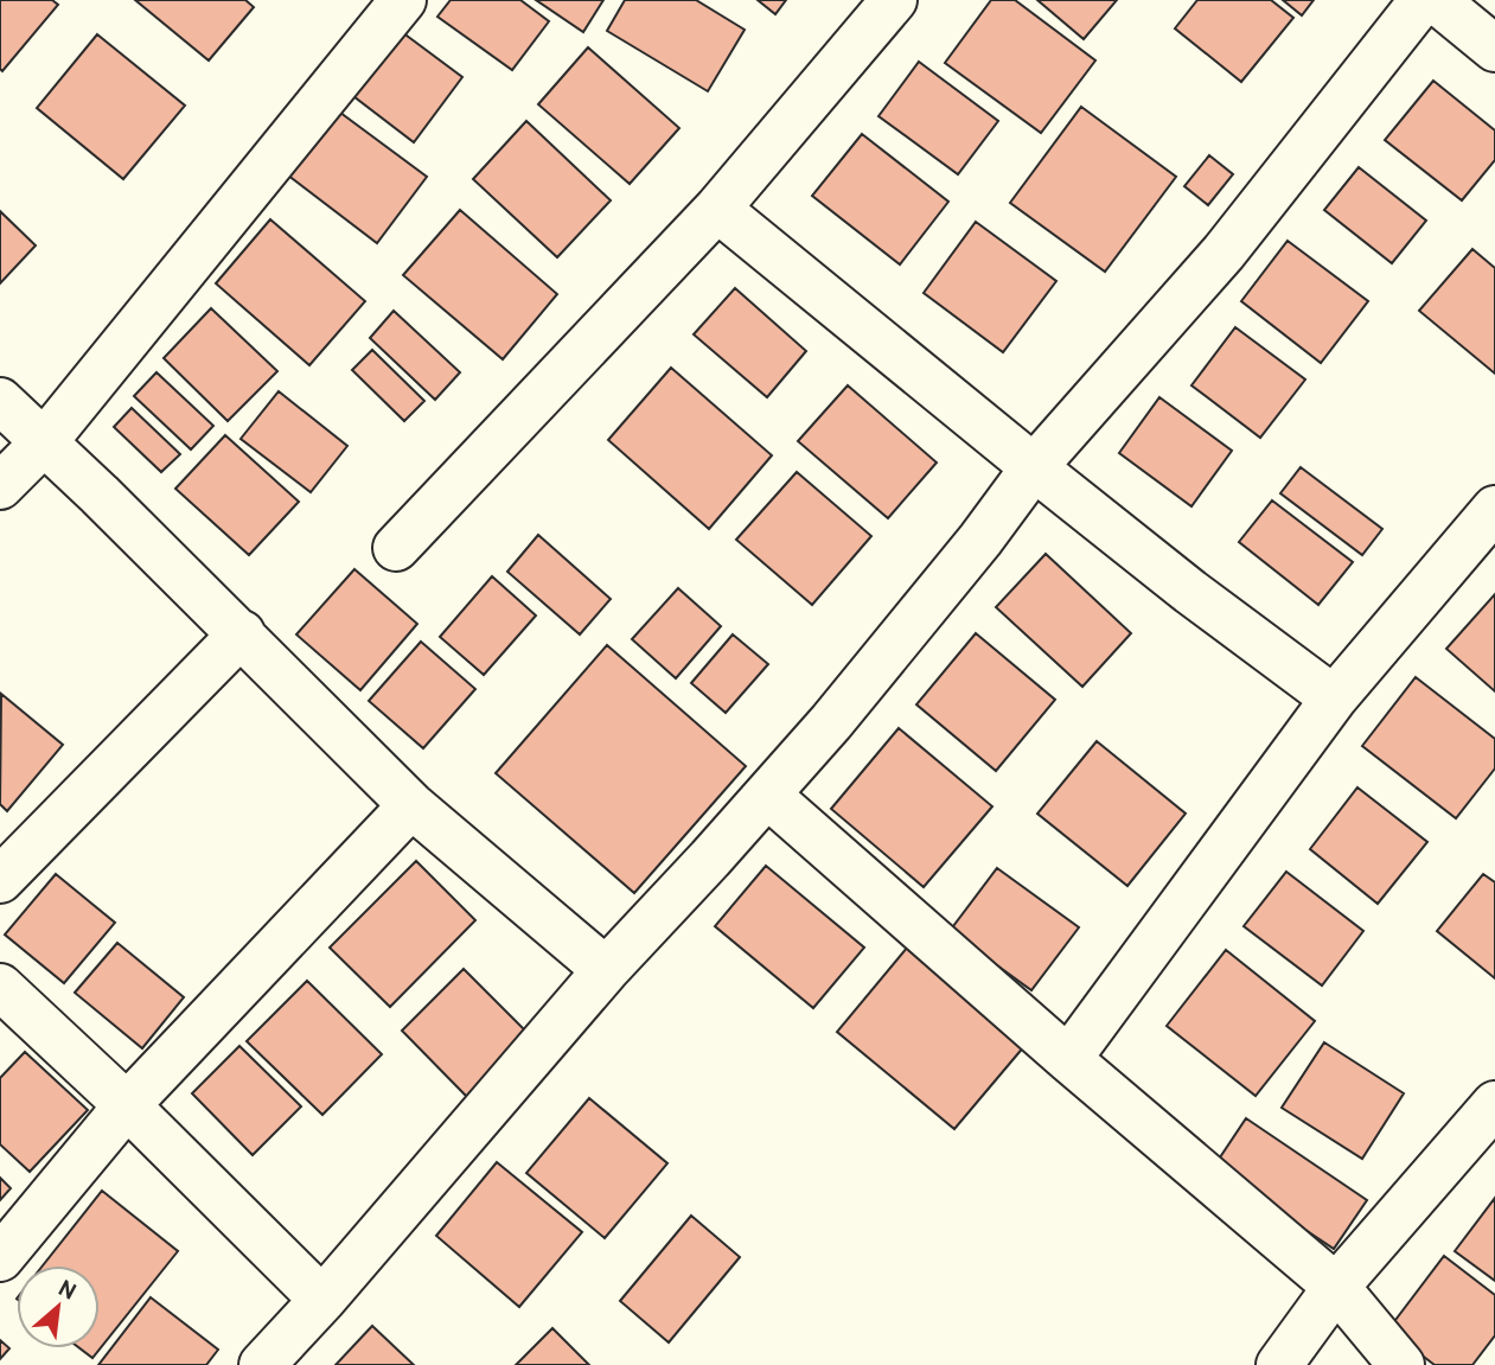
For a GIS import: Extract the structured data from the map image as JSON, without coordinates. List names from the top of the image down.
{
  "north": "top right"
}
